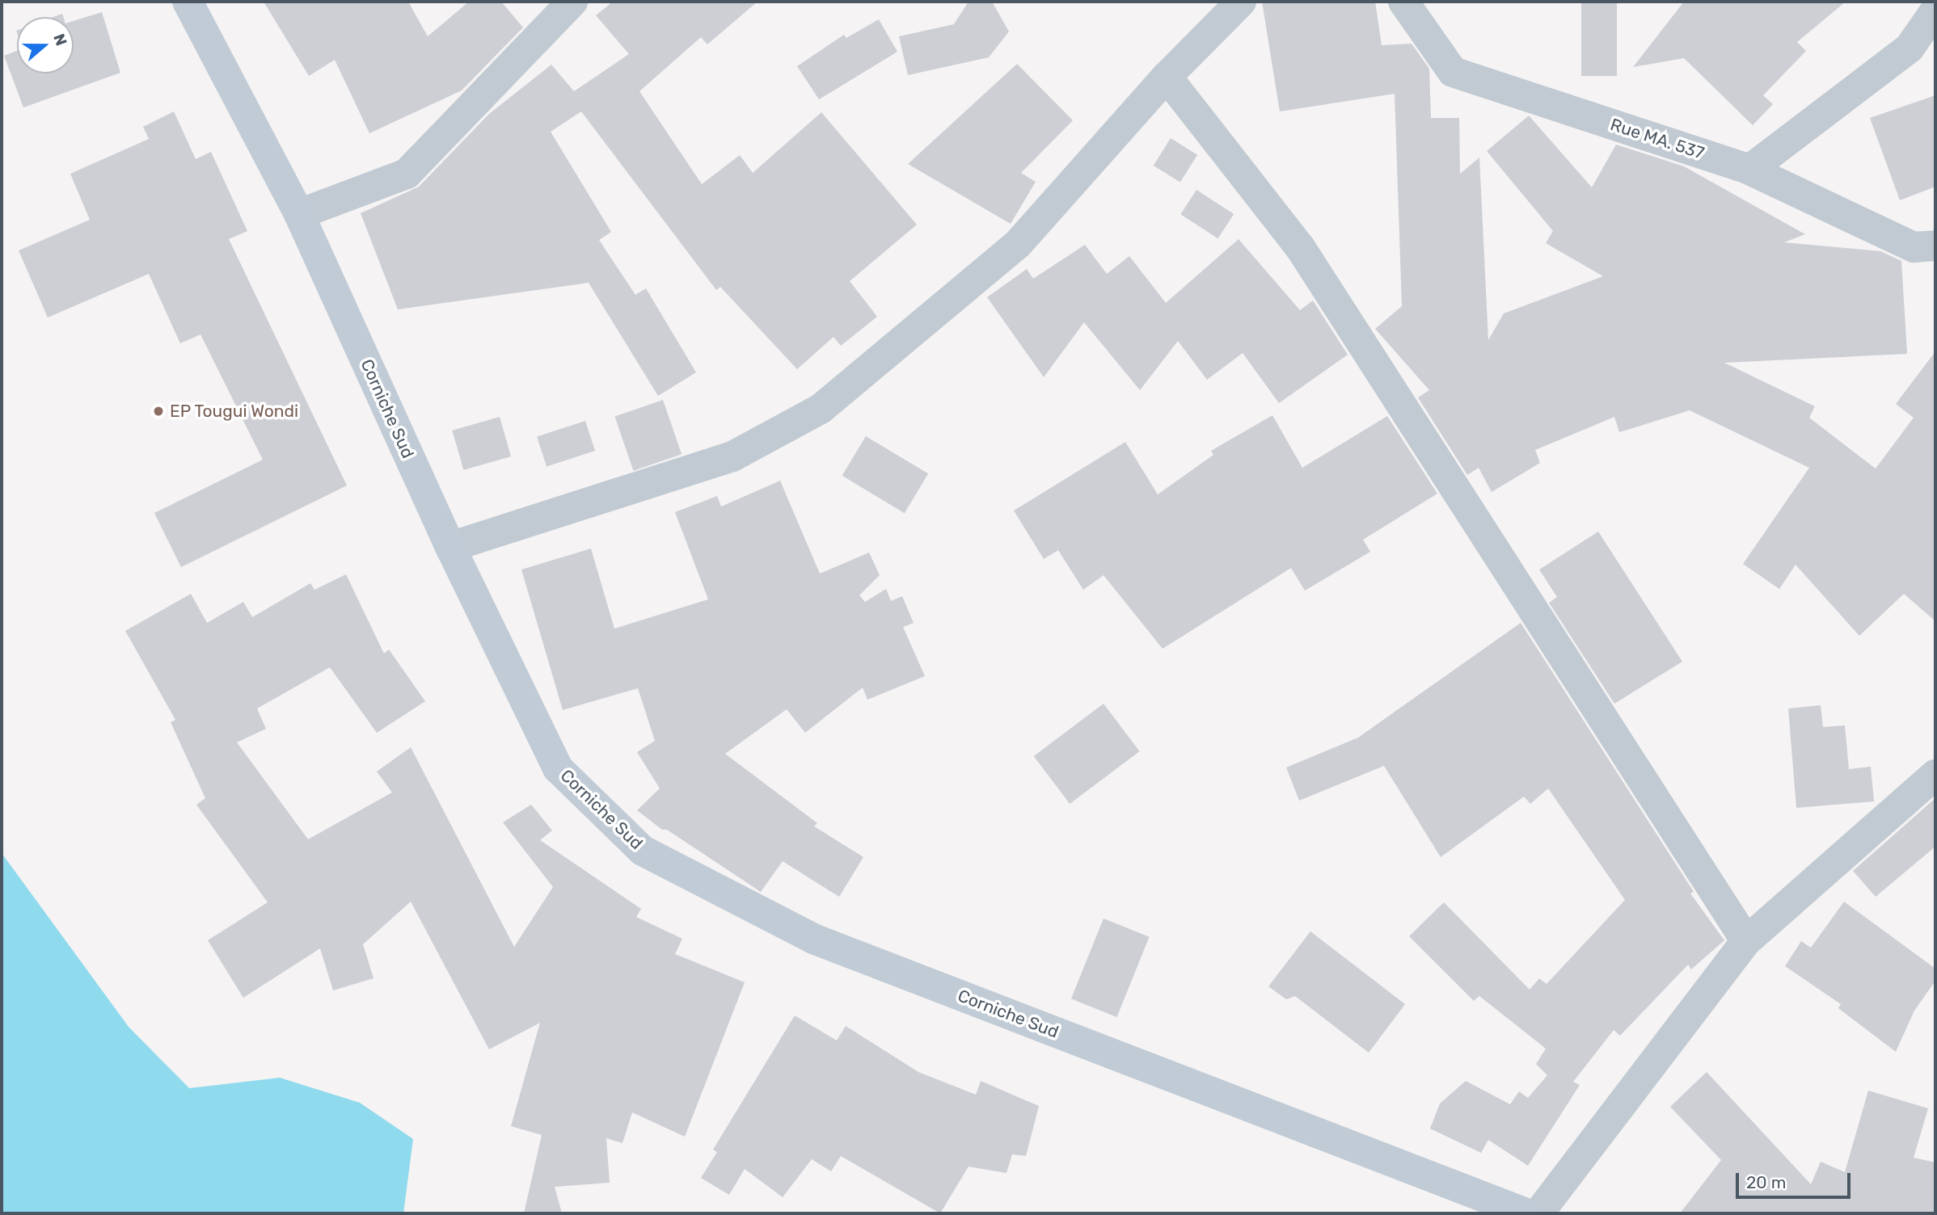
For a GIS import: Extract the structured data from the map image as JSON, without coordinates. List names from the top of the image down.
{
  "streets": {
    "main road": ["Corniche Sud"],
    "street": ["Rue MA. 537"]
  },
  "places": ["EP Tougui Wondi"],
  "scale_bar": "20 m",
  "north": "right"
}
